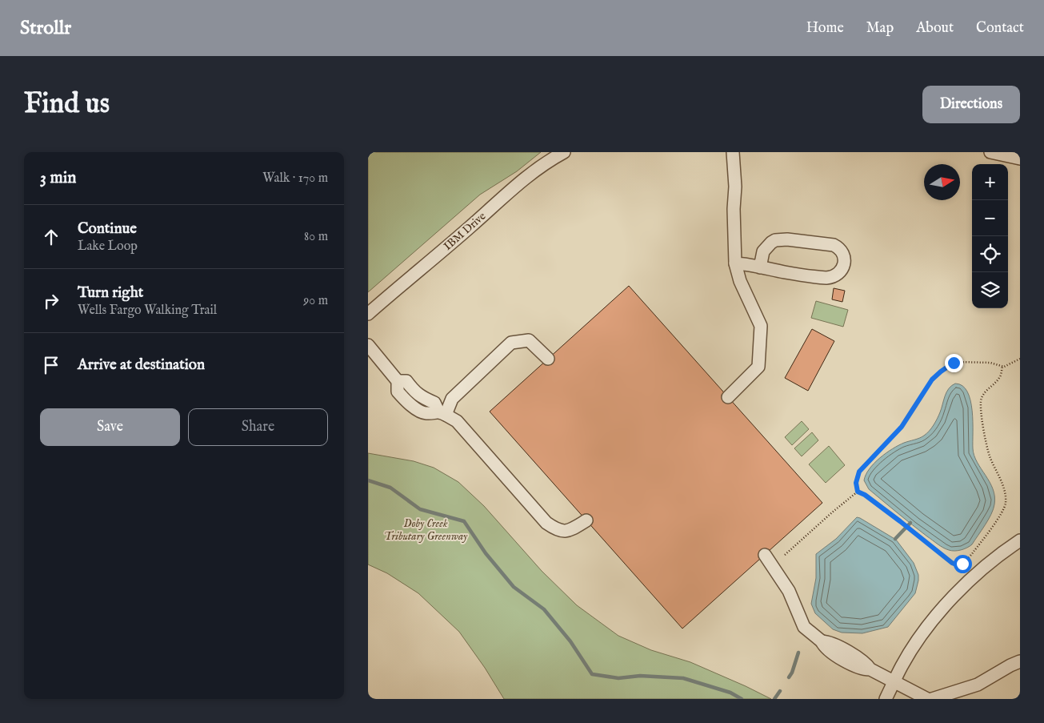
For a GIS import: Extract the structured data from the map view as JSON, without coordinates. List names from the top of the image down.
{
  "streets": {
    "street": ["IBM Drive"]
  },
  "parks": ["Doby Creek Tributary Greenway"],
  "north": "right",
  "page": {
    "header": "Strollr",
    "nav": [
      "Home",
      "Map",
      "About",
      "Contact"
    ],
    "buttons": [
      "Directions",
      ["Save", "Share"]
    ],
    "title": "Find us",
    "heading": ["3 min", "Walk · 170 m"],
    "map_buttons": ["+", "−"],
    "list": [
      ["Continue", "Lake Loop", "80 m"],
      ["Turn right", "Wells Fargo Walking Trail", "90 m"],
      "Arrive at destination"
    ]
  }
}
